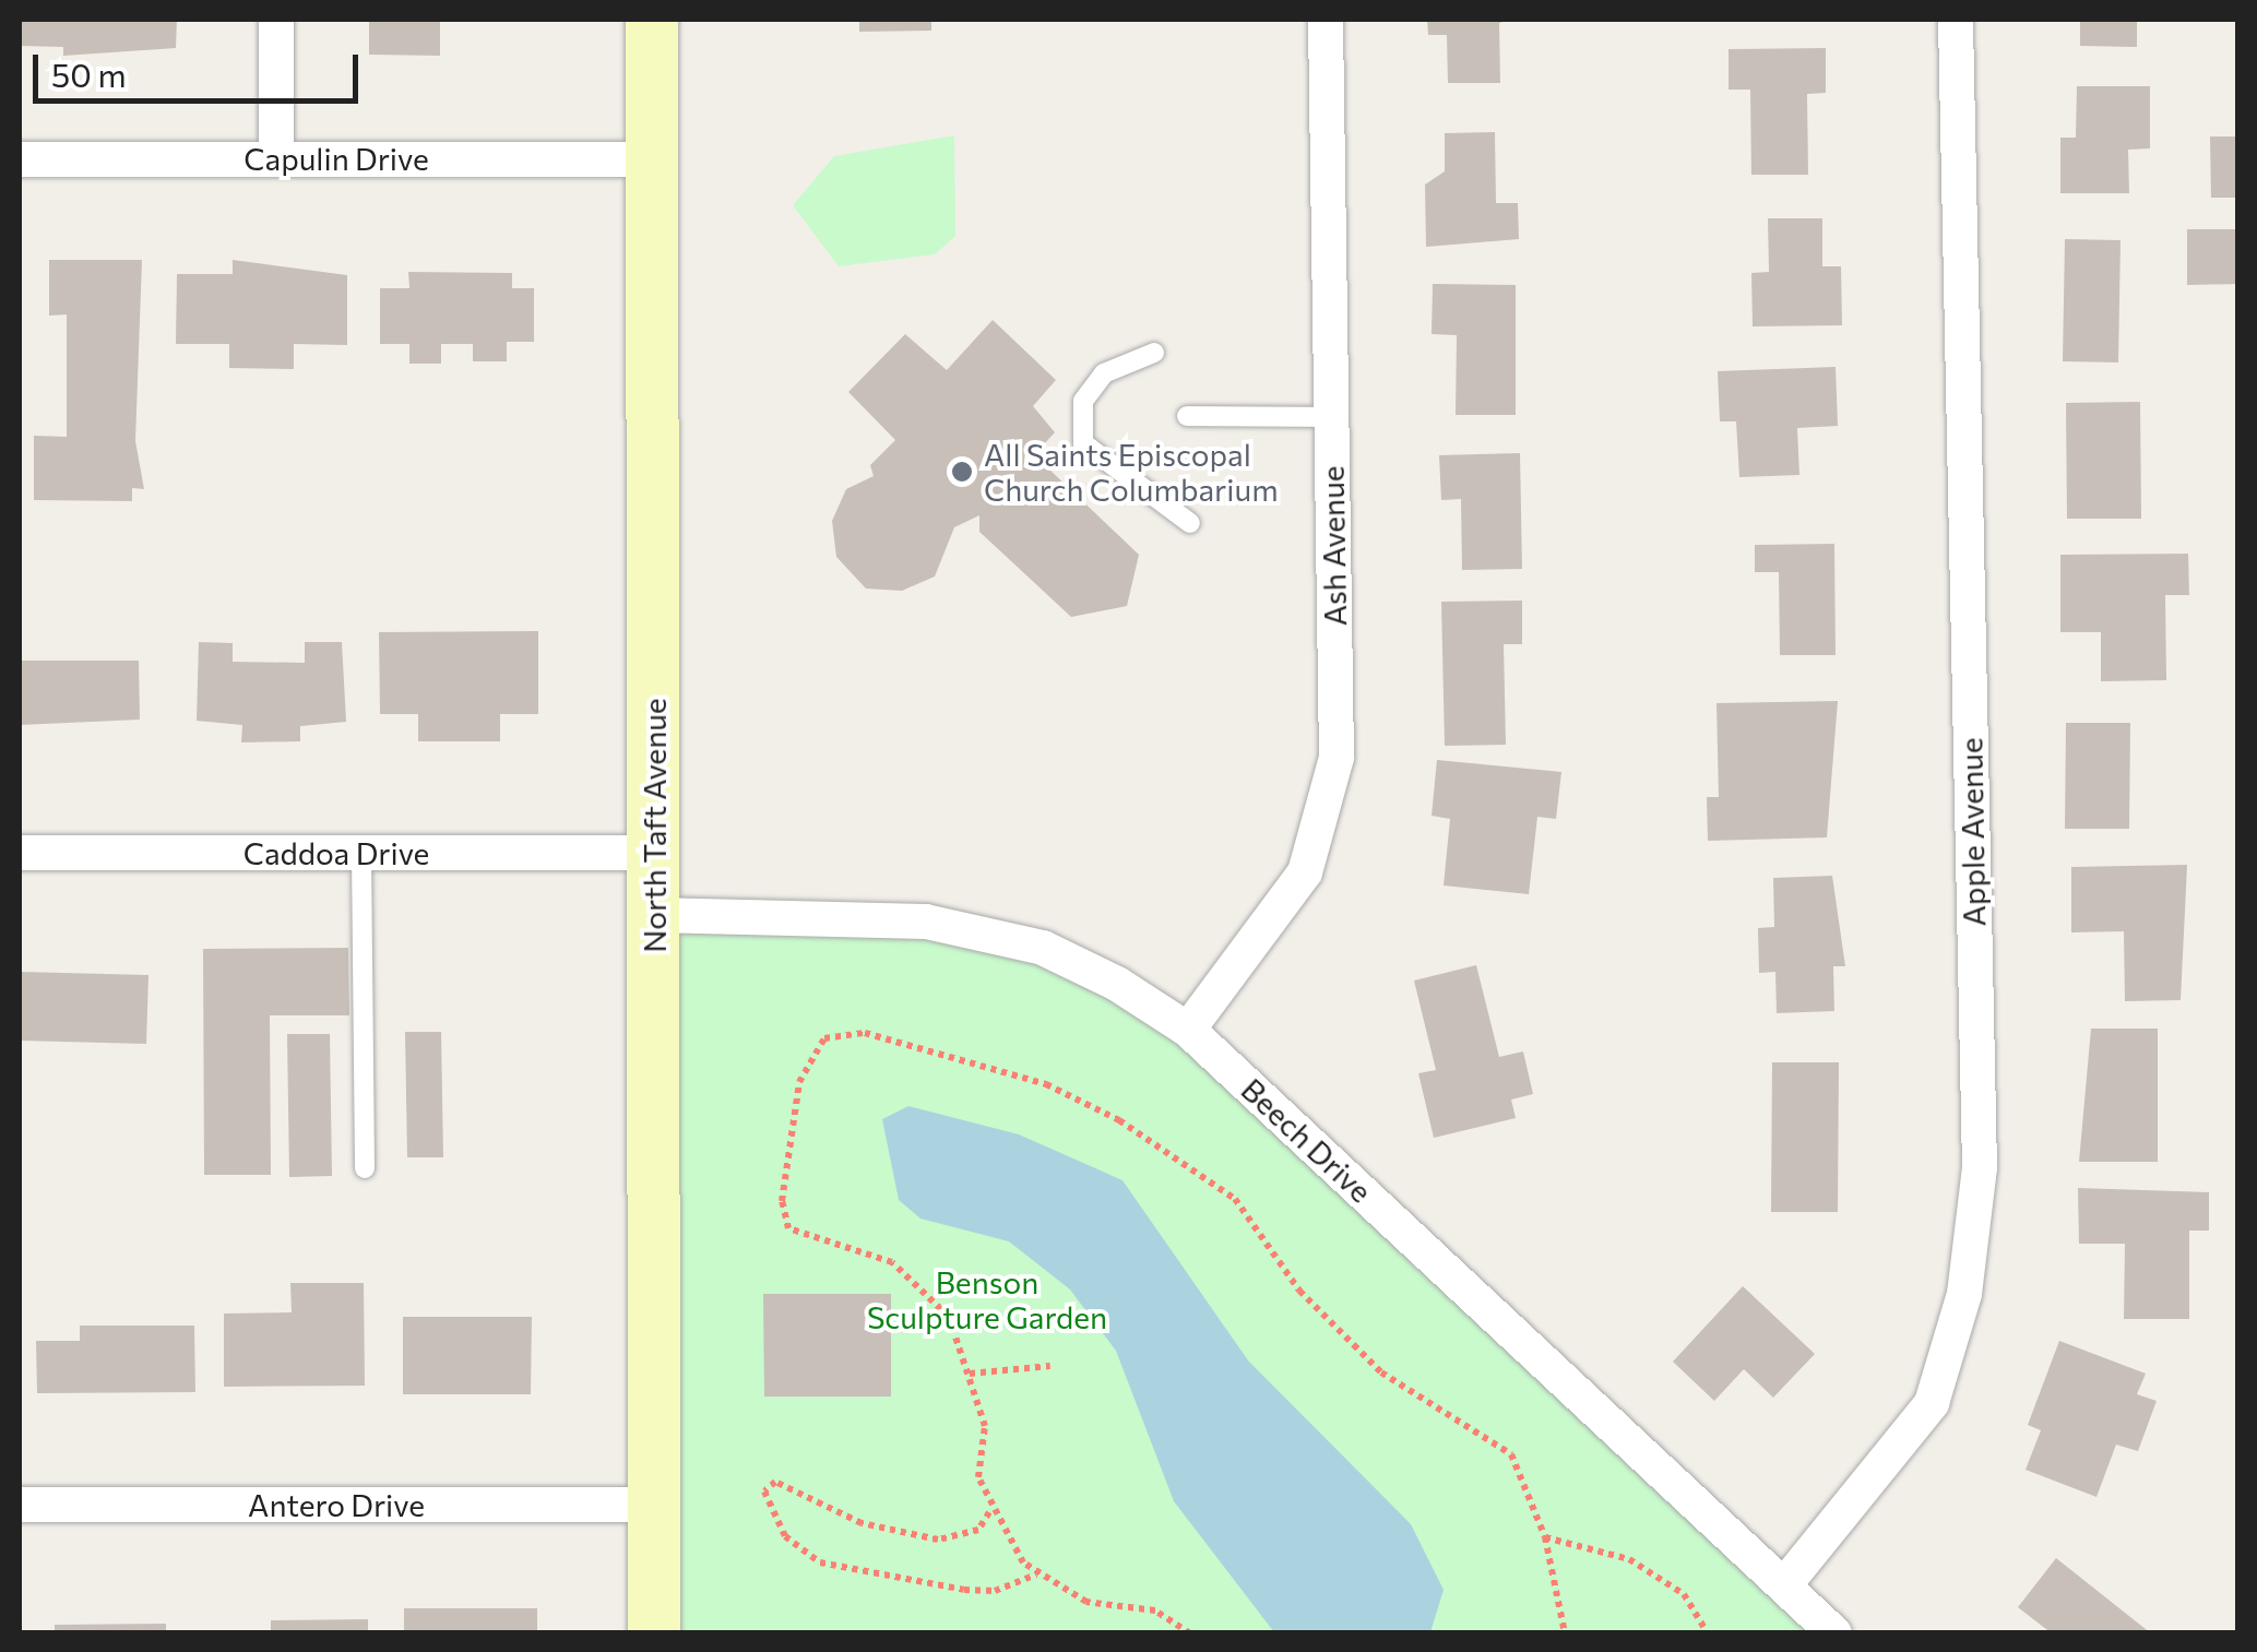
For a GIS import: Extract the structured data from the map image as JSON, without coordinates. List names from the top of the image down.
{
  "streets": {
    "main road": ["North Taft Avenue"],
    "street": [
      "Capulin Drive",
      "Ash Avenue",
      "Apple Avenue",
      "Caddoa Drive",
      "Beech Drive",
      "Antero Drive"
    ]
  },
  "crossings": [
    ["Capulin Drive", "North Taft Avenue"],
    ["Ash Avenue", "Beech Drive"],
    ["North Taft Avenue", "Caddoa Drive"],
    ["North Taft Avenue", "Beech Drive"],
    ["North Taft Avenue", "Antero Drive"],
    ["Apple Avenue", "Beech Drive"]
  ],
  "parks": ["Benson Sculpture Garden"],
  "places": ["All Saints Episcopal Church Columbarium"],
  "scale_bar": "50 m"
}
